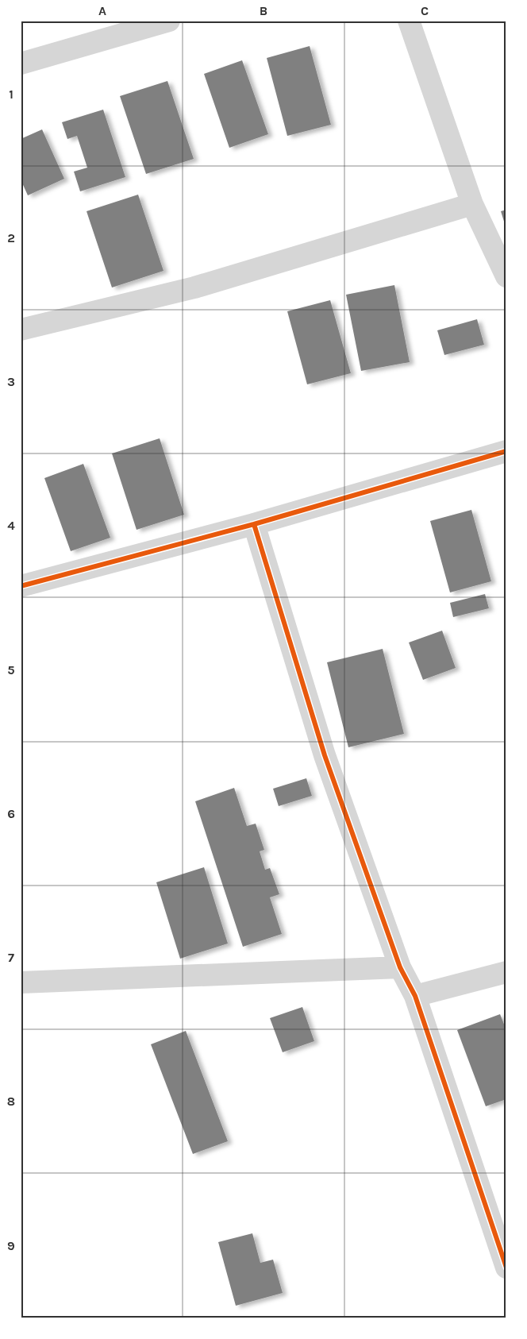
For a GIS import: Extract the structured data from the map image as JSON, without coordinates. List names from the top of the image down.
{
  "grid": {
    "columns": ["A", "B", "C"],
    "rows": [
      "1",
      "2",
      "3",
      "4",
      "5",
      "6",
      "7",
      "8",
      "9"
    ]
  }
}
